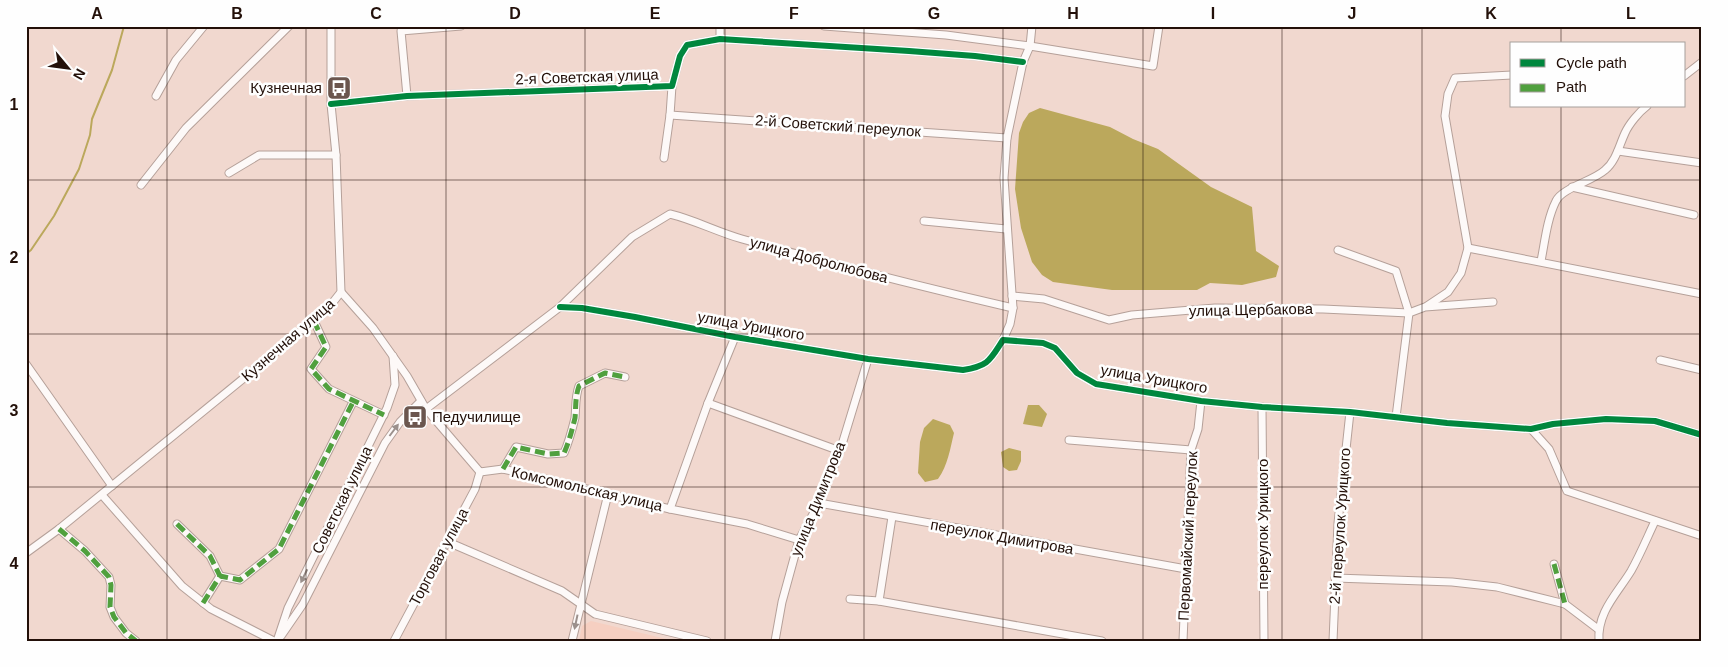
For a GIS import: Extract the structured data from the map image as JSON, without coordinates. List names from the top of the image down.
{
  "streets": {
    "street": [
      "2-я Советская улица",
      "2-й Советский переулок",
      "улица Добролюбова",
      "улица Щербакова",
      "улица Урицкого",
      "Кузнечная улица",
      "Комсомольская улица",
      "улица Димитрова",
      "Советская улица",
      "переулок Урицкого",
      "2-й переулок Урицкого",
      "Первомайский переулок",
      "переулок Димитрова",
      "Торговая улица"
    ]
  },
  "crossings": [
    ["2-я Советская улица", "Кузнечная улица"],
    ["улица Добролюбова", "улица Урицкого"],
    ["улица Урицкого", "улица Димитрова"],
    ["улица Урицкого", "переулок Урицкого"],
    ["улица Урицкого", "2-й переулок Урицкого"],
    ["улица Урицкого", "Первомайский переулок"],
    ["Комсомольская улица", "улица Димитрова"],
    ["Комсомольская улица", "Торговая улица"],
    ["улица Димитрова", "переулок Димитрова"],
    ["Первомайский переулок", "переулок Димитрова"]
  ],
  "places": {
    "bus stop": ["Кузнечная", "Педучилище"]
  },
  "legend": ["Cycle path", "Path"],
  "north": "bottom right",
  "grid": {
    "columns": [
      "A",
      "B",
      "C",
      "D",
      "E",
      "F",
      "G",
      "H",
      "I",
      "J",
      "K",
      "L"
    ],
    "rows": [
      "1",
      "2",
      "3",
      "4"
    ]
  }
}
